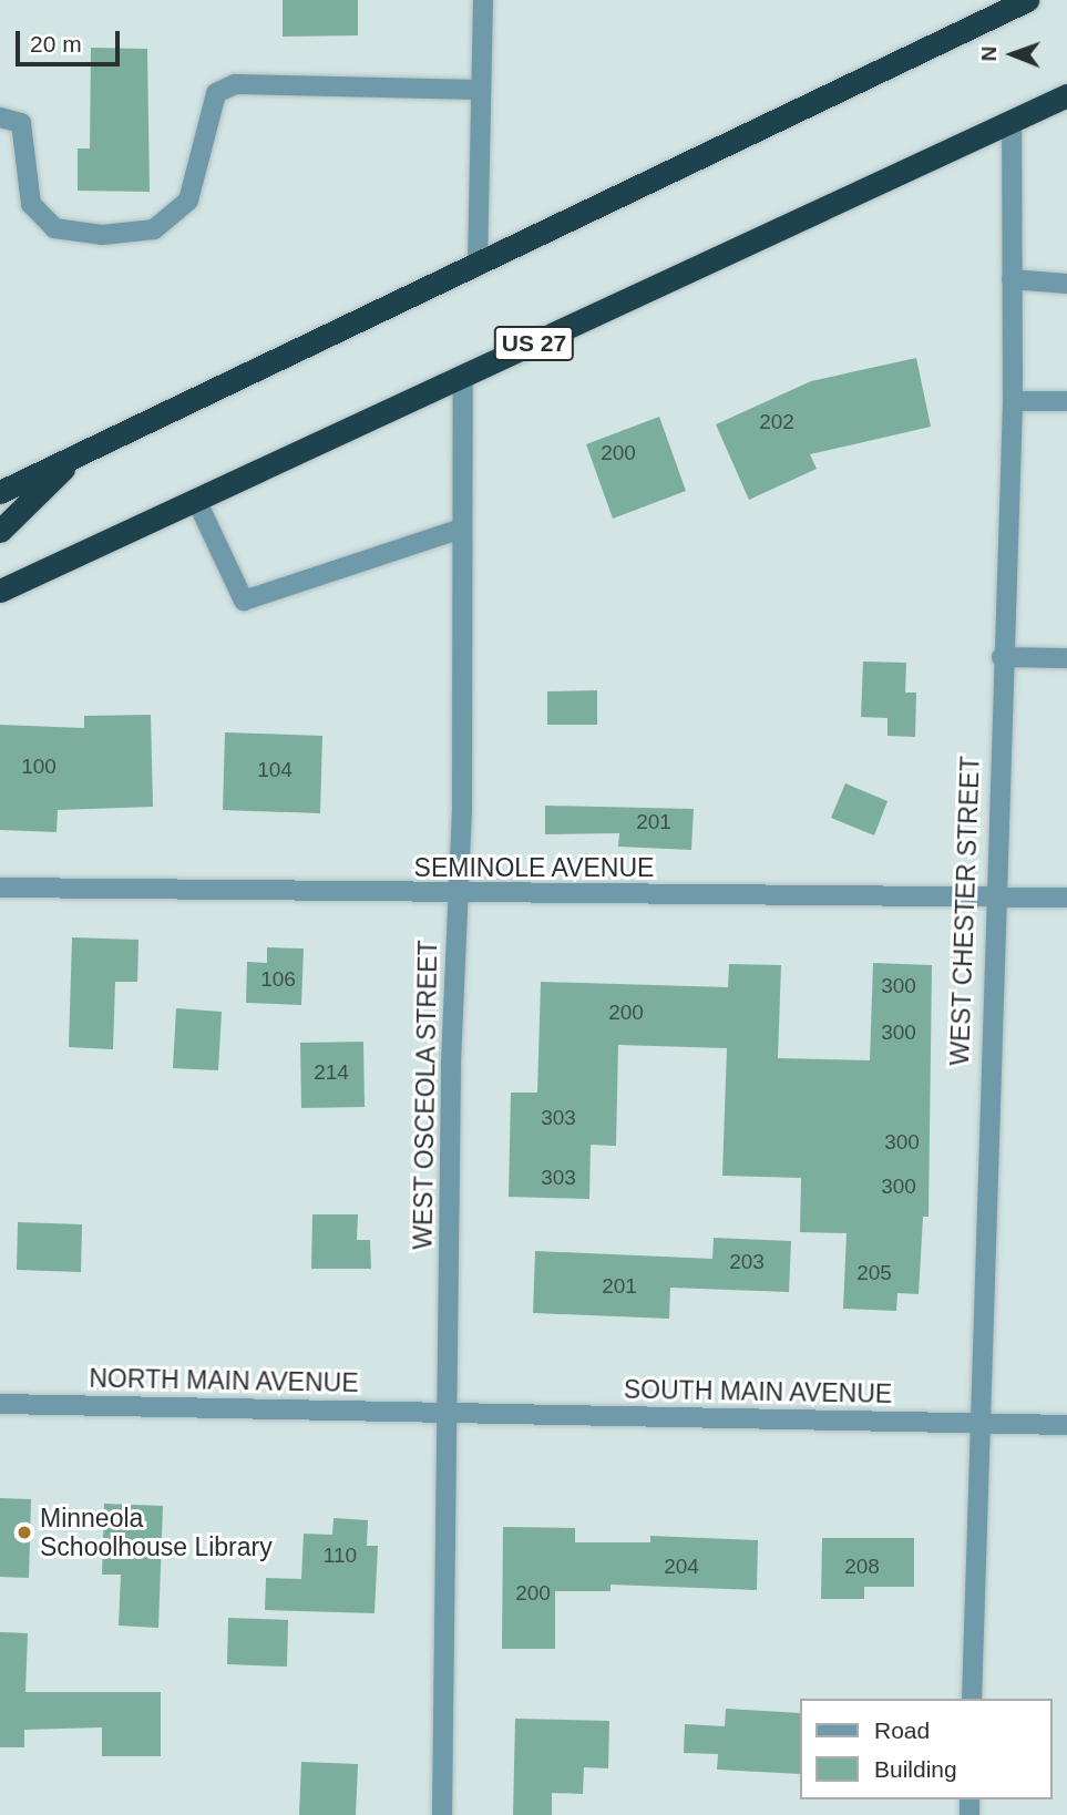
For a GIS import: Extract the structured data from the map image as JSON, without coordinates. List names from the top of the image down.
{
  "streets": {
    "highway": ["US 27"],
    "street": [
      "SEMINOLE AVENUE",
      "WEST CHESTER STREET",
      "WEST OSCEOLA STREET",
      "NORTH MAIN AVENUE",
      "SOUTH MAIN AVENUE"
    ]
  },
  "crossings": [
    ["US 27", "WEST CHESTER STREET"],
    ["US 27", "WEST OSCEOLA STREET"],
    ["SEMINOLE AVENUE", "WEST CHESTER STREET"],
    ["SEMINOLE AVENUE", "WEST OSCEOLA STREET"],
    ["WEST CHESTER STREET", "SOUTH MAIN AVENUE"],
    ["WEST OSCEOLA STREET", "NORTH MAIN AVENUE"],
    ["WEST OSCEOLA STREET", "SOUTH MAIN AVENUE"],
    ["NORTH MAIN AVENUE", "SOUTH MAIN AVENUE"]
  ],
  "places": ["Minneola Schoolhouse Library"],
  "house_numbers": [
    "202",
    "200",
    "100",
    "104",
    "201",
    "106",
    "300",
    "200",
    "300",
    "214",
    "303",
    "300",
    "303",
    "300",
    "203",
    "205",
    "201",
    "110",
    "204",
    "208",
    "200"
  ],
  "legend": ["Road", "Building"],
  "scale_bar": "20 m",
  "north": "left"
}
